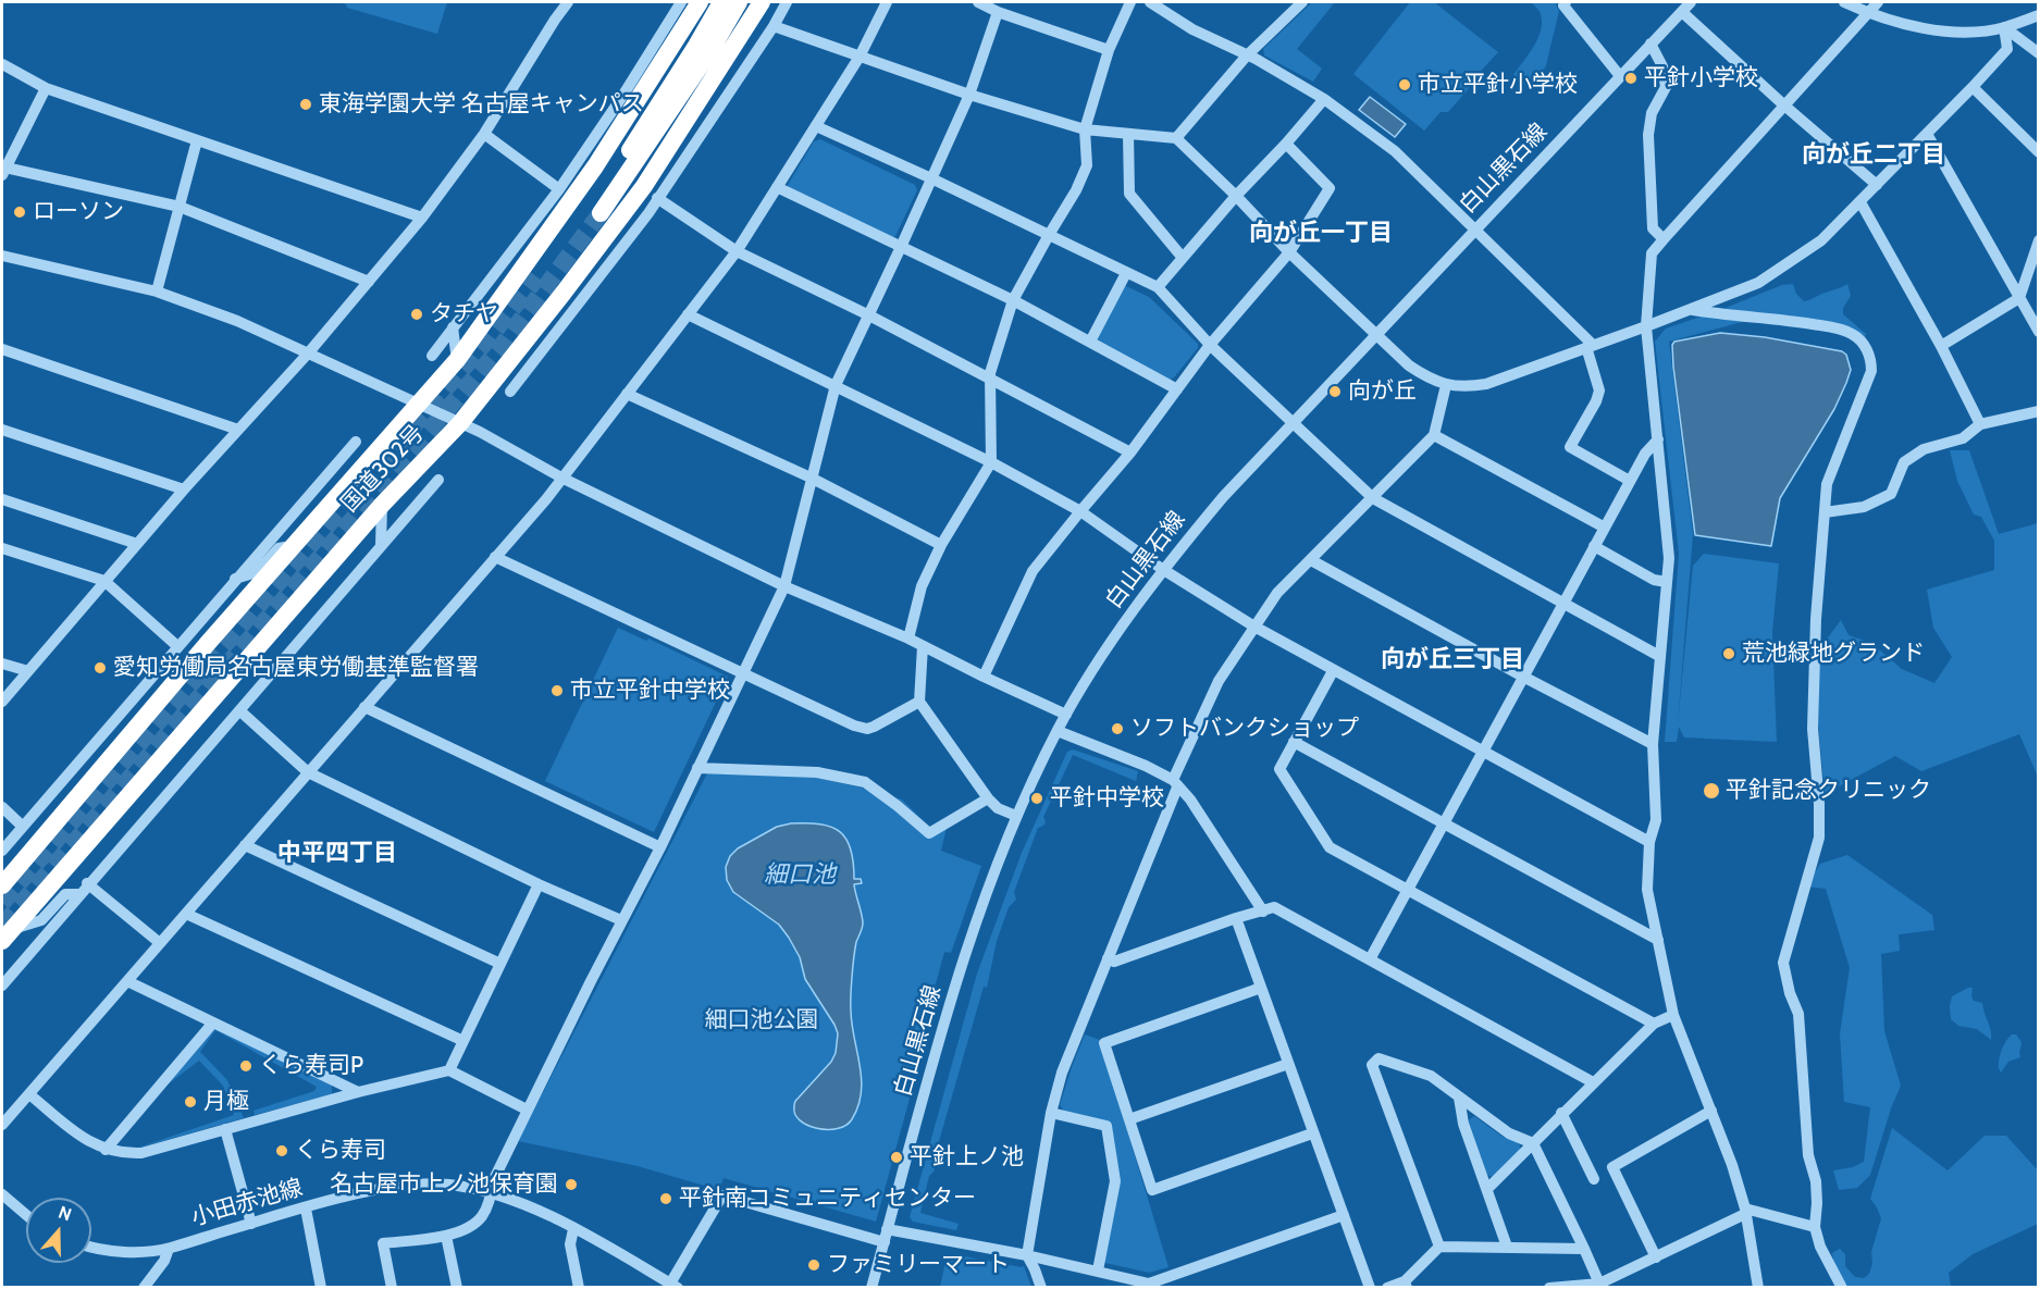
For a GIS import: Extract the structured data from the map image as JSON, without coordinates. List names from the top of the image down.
{
  "streets": {
    "highway": ["国道302号"],
    "street": ["白山黒石線", "小田赤池線"]
  },
  "districts": [
    "向が丘二丁目",
    "向が丘一丁目",
    "向が丘三丁目",
    "中平四丁目"
  ],
  "water": ["細口池"],
  "parks": ["細口池公園"],
  "places": [
    "平針小学校",
    "市立平針小学校",
    "東海学園大学 名古屋キャンパス",
    "ローソン",
    "タチヤ",
    "向が丘",
    "荒池緑地グランド",
    "愛知労働局名古屋東労働基準監督署",
    "市立平針中学校",
    "ソフトバンクショップ",
    "平針記念クリニック",
    "平針中学校",
    "くら寿司P",
    "月極",
    "くら寿司",
    "平針上ノ池",
    "名古屋市上ノ池保育園",
    "平針南コミュニティセンター",
    "ファミリーマート"
  ],
  "north": "top"
}
